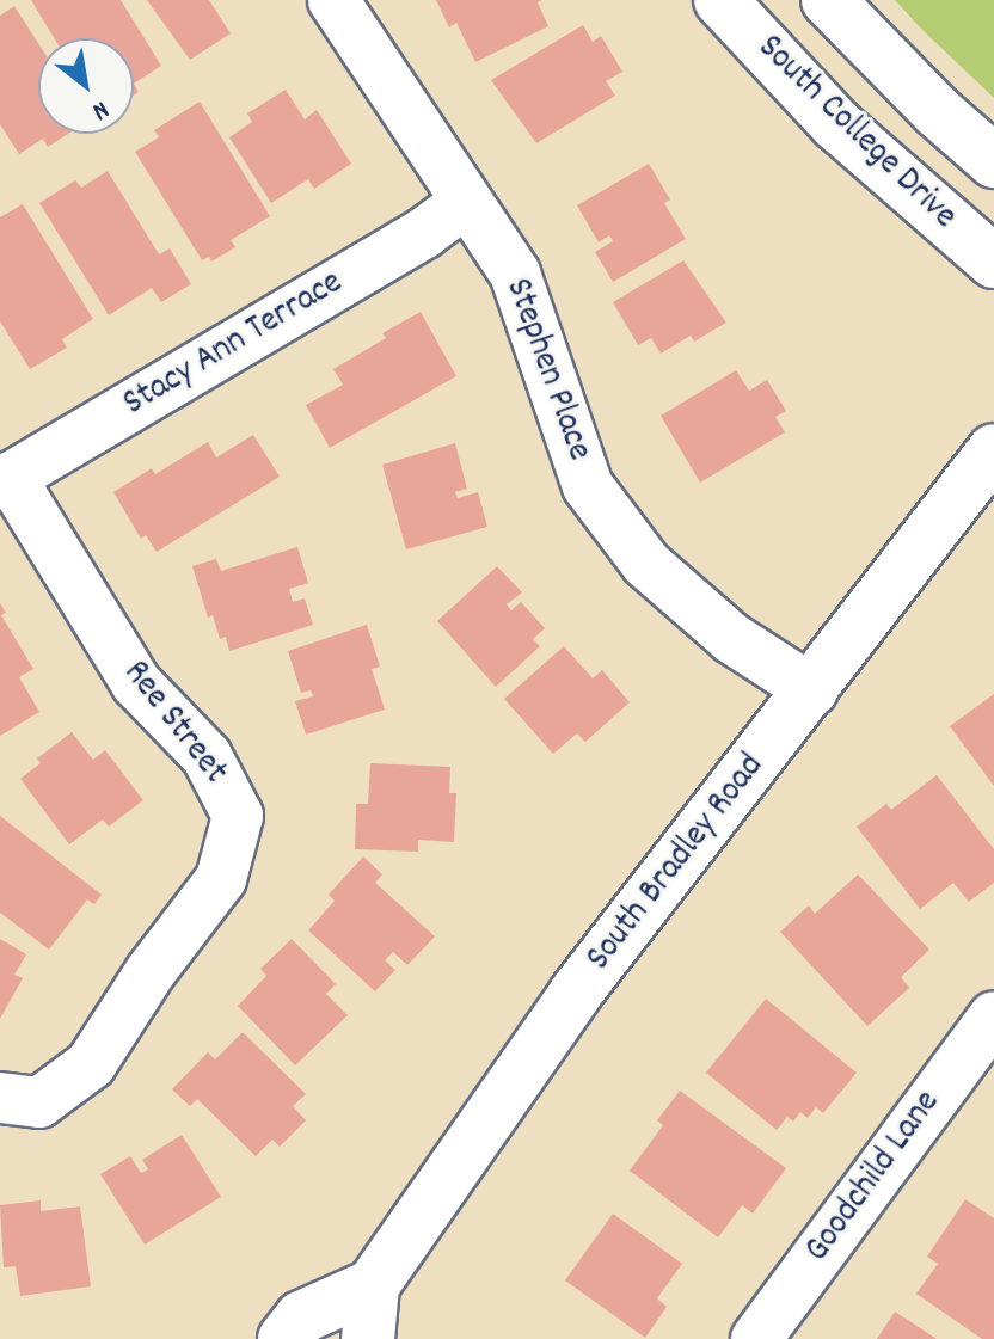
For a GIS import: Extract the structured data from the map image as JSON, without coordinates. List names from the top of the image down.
{
  "streets": {
    "street": [
      "South College Drive",
      "Stacy Ann Terrace",
      "Stephen Place",
      "Ree Street",
      "South Bradley Road",
      "Goodchild Lane"
    ]
  },
  "crossings": [
    ["Stacy Ann Terrace", "Stephen Place"],
    ["Stacy Ann Terrace", "Ree Street"],
    ["Stephen Place", "South Bradley Road"]
  ],
  "north": "bottom right"
}
